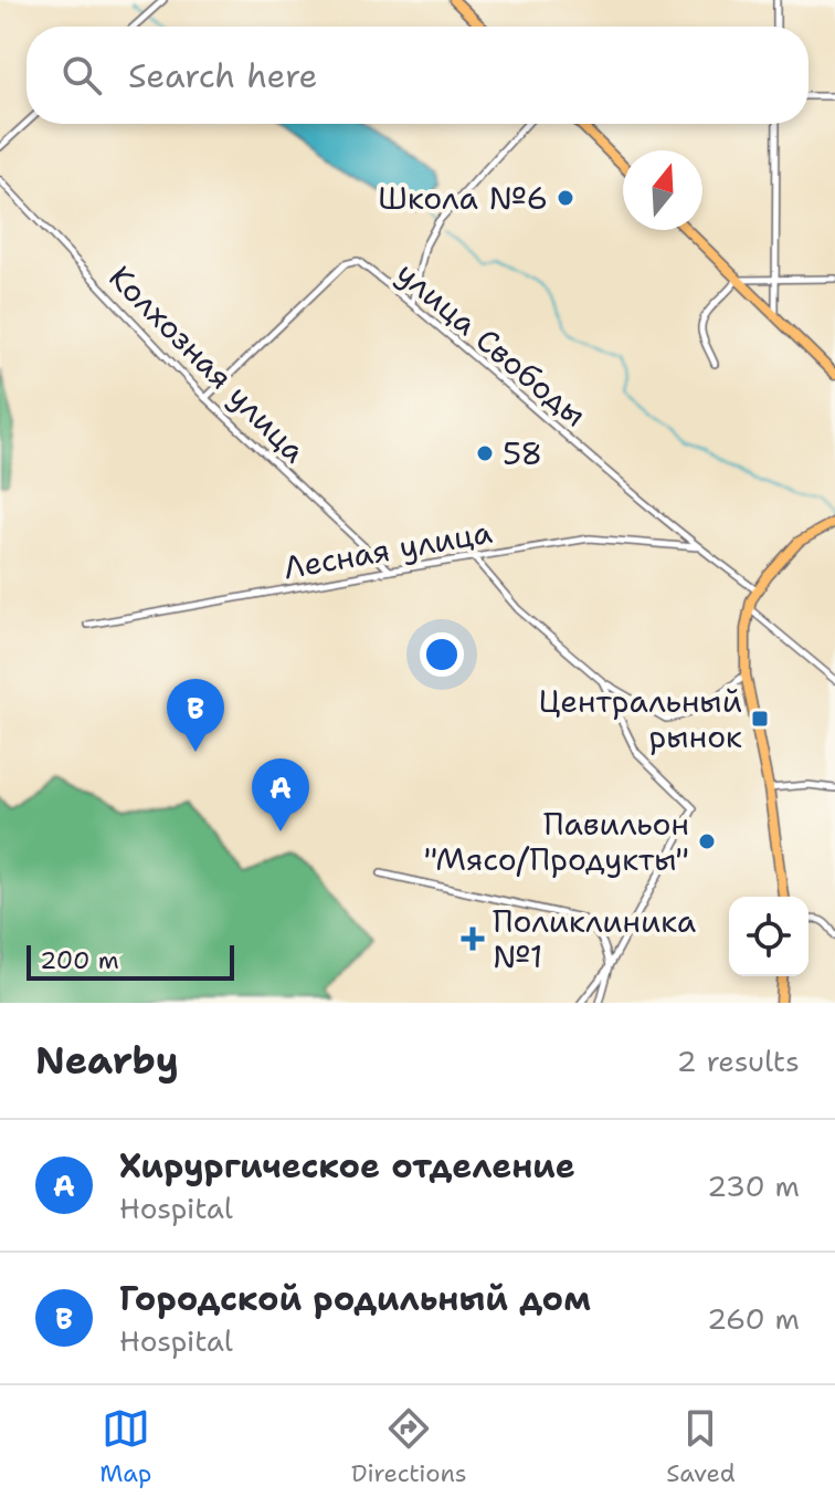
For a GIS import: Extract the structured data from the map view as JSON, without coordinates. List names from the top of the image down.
{
  "streets": {
    "street": ["улица Свободы", "Колхозная улица", "Лесная улица"]
  },
  "crossings": [
    ["улица Свободы", "Колхозная улица"],
    ["улица Свободы", "Лесная улица"],
    ["Колхозная улица", "Лесная улица"]
  ],
  "places": {
    "other": ["Школа №6", "58", "Павильон \"Мясо/Продукты\""],
    "transit": ["Центральный рынок"],
    "health": ["Поликлиника №1"]
  },
  "scale_bar": "200 m",
  "north": "top",
  "page": {
    "search": "Search here",
    "pins": ["B", "A"],
    "scale": "200 m",
    "heading": ["Nearby", "2 results"],
    "list": [
      {
        "mark": "A",
        "name": "Хирургическое отделение",
        "note": "Hospital",
        "value": "230 m"
      },
      {
        "mark": "B",
        "name": "Городской родильный дом",
        "note": "Hospital",
        "value": "260 m"
      }
    ],
    "nav": ["Map", "Directions", "Saved"]
  }
}
